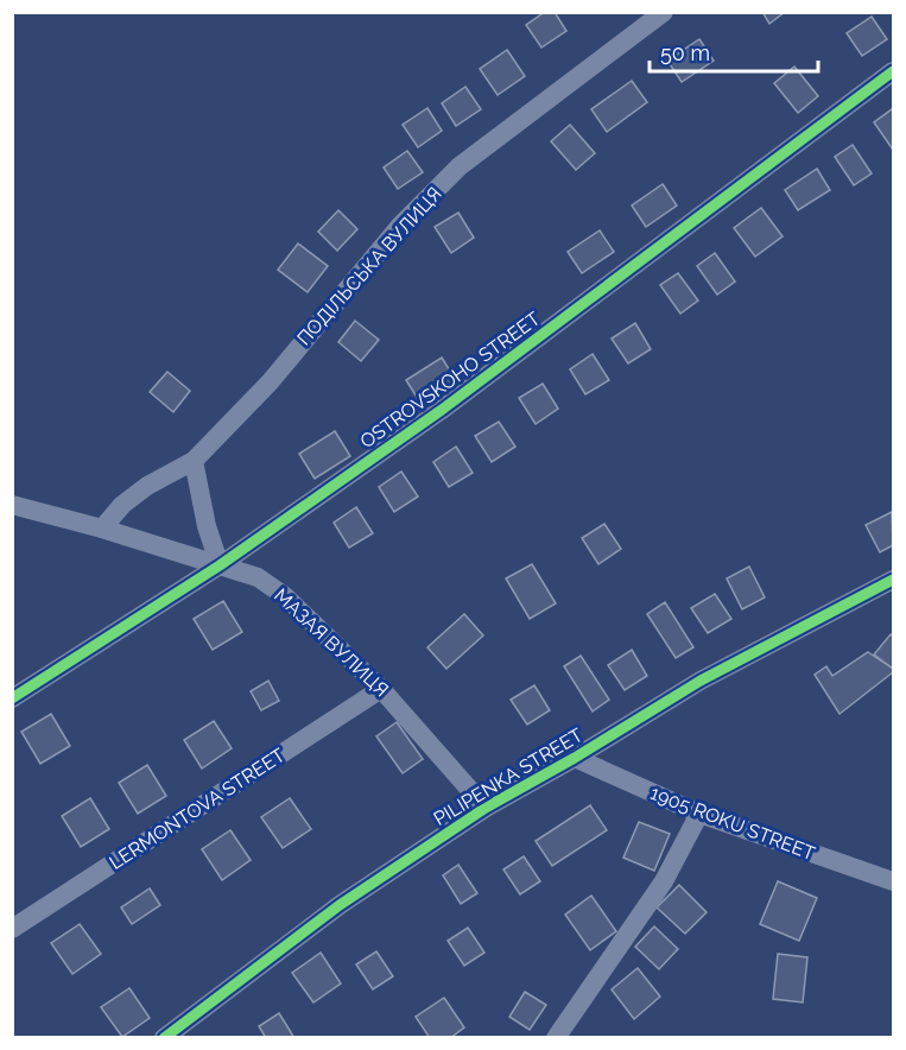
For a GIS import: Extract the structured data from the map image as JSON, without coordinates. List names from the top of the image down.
{
  "streets": {
    "street": [
      "ПОДІЛЬСЬКА ВУЛИЦЯ",
      "OSTROVSKOHO STREET",
      "МАЗАЯ ВУЛИЦЯ",
      "PILIPENKA STREET",
      "LERMONTOVA STREET",
      "1905 ROKU STREET"
    ]
  },
  "crossings": [
    ["ПОДІЛЬСЬКА ВУЛИЦЯ", "МАЗАЯ ВУЛИЦЯ"],
    ["OSTROVSKOHO STREET", "МАЗАЯ ВУЛИЦЯ"],
    ["МАЗАЯ ВУЛИЦЯ", "PILIPENKA STREET"],
    ["МАЗАЯ ВУЛИЦЯ", "LERMONTOVA STREET"],
    ["PILIPENKA STREET", "1905 ROKU STREET"]
  ],
  "scale_bar": "50 m"
}
